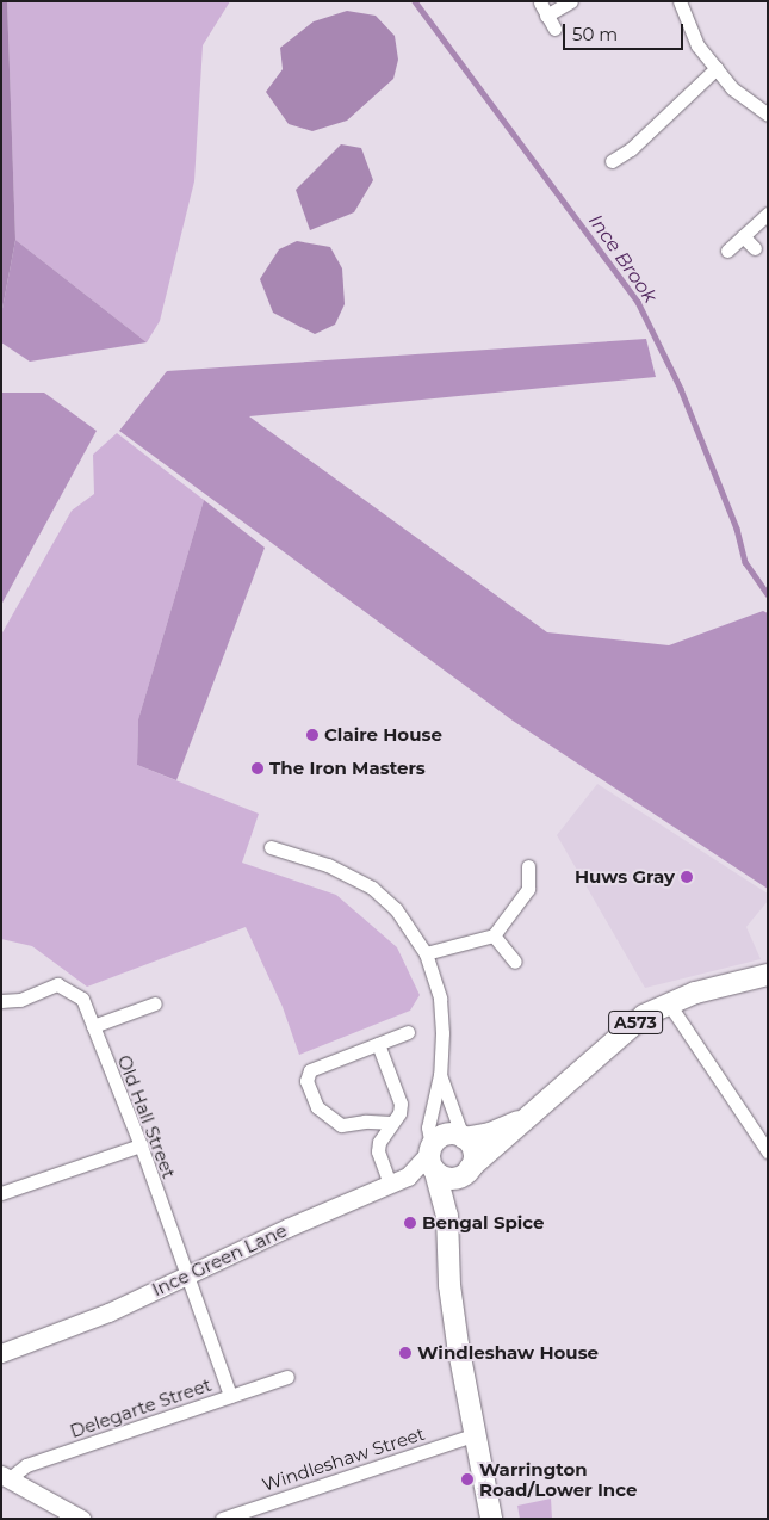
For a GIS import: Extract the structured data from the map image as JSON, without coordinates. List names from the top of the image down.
{
  "streets": {
    "main road": ["A573"],
    "street": [
      "Old Hall Street",
      "Ince Green Lane",
      "Delegarte Street",
      "Windleshaw Street"
    ]
  },
  "crossings": [
    ["A573", "Ince Green Lane"],
    ["Old Hall Street", "Ince Green Lane"],
    ["Old Hall Street", "Delegarte Street"]
  ],
  "water": ["Ince Brook"],
  "places": [
    "Claire House",
    "The Iron Masters",
    "Huws Gray",
    "Bengal Spice",
    "Windleshaw House",
    "Warrington Road/Lower Ince"
  ],
  "scale_bar": "50 m"
}
